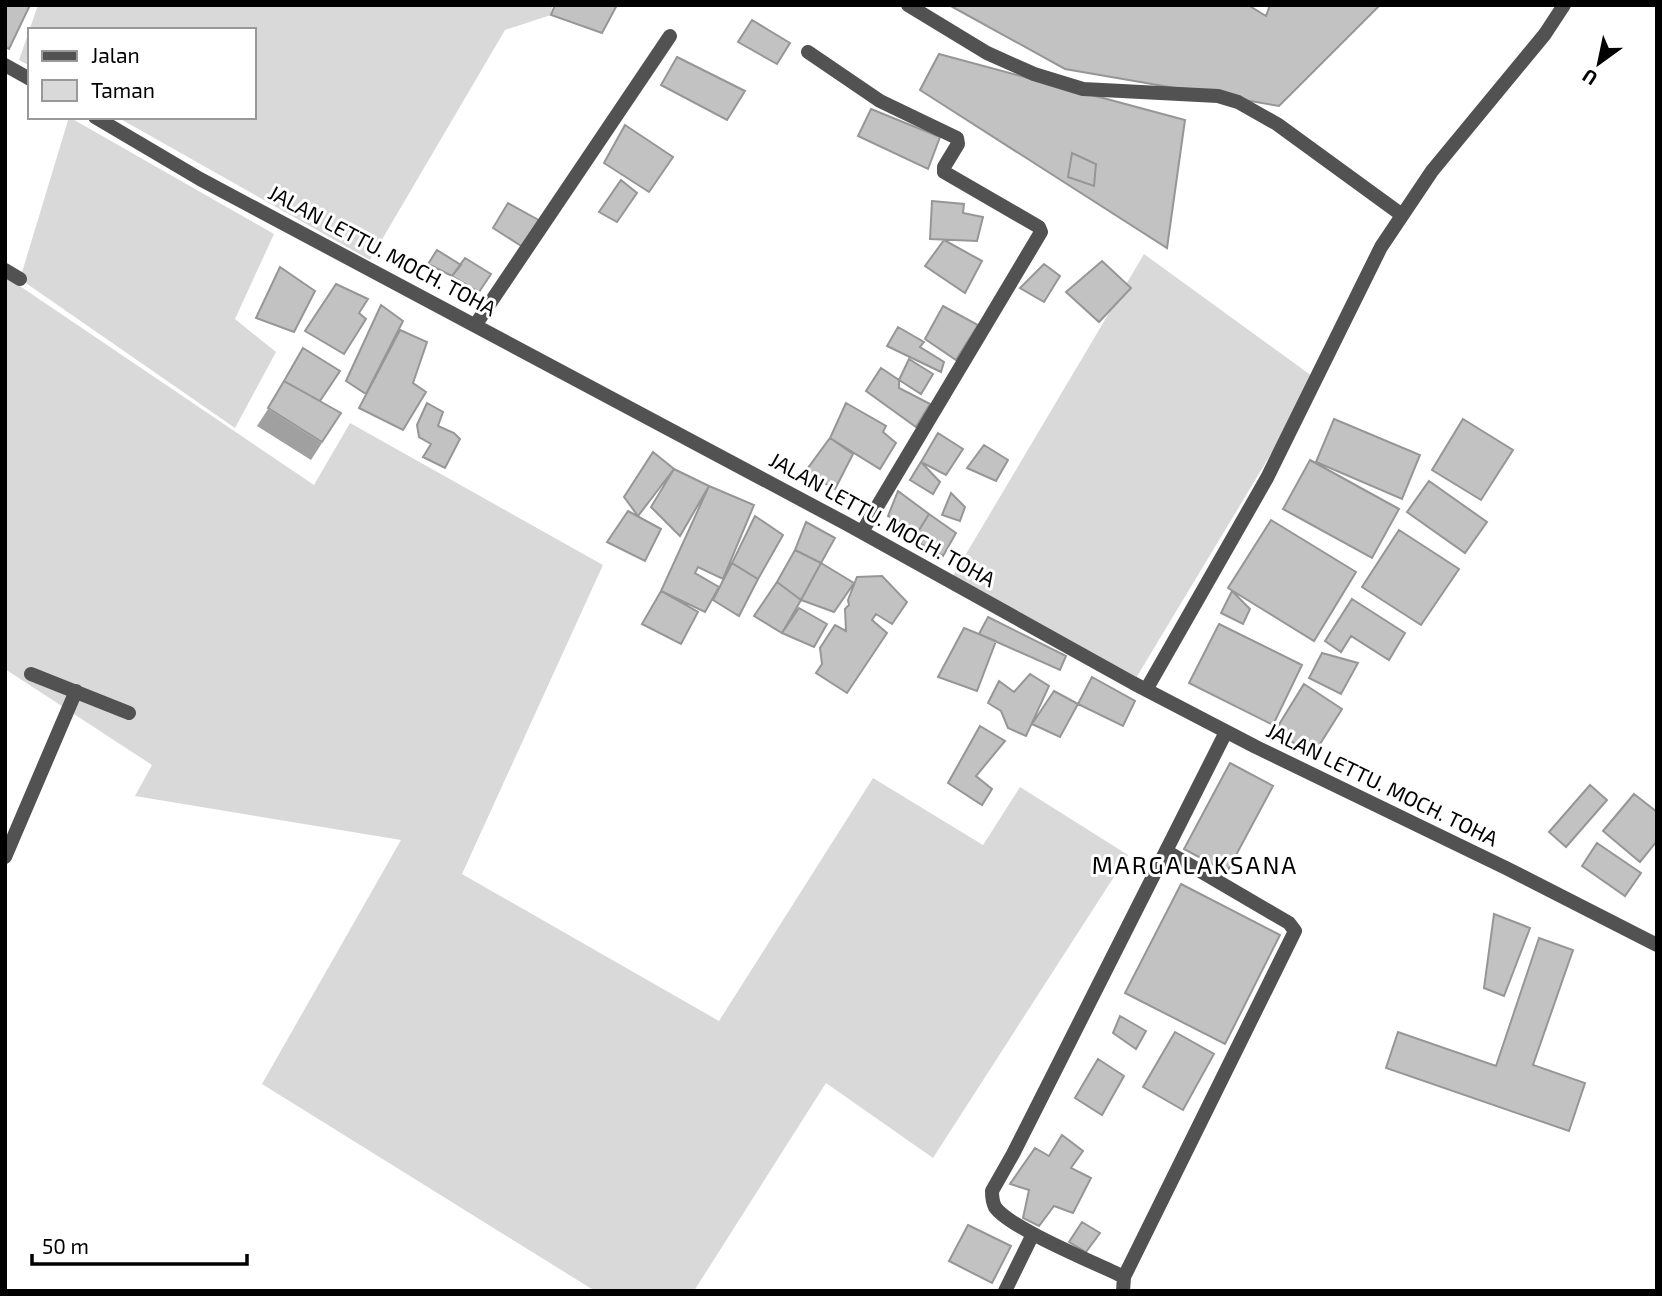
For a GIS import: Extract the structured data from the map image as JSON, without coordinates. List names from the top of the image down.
{
  "streets": {
    "street": ["JALAN LETTU. MOCH. TOHA"]
  },
  "districts": ["MARGALAKSANA"],
  "legend": ["Jalan", "Taman"],
  "scale_bar": "50 m",
  "north": "bottom left"
}
